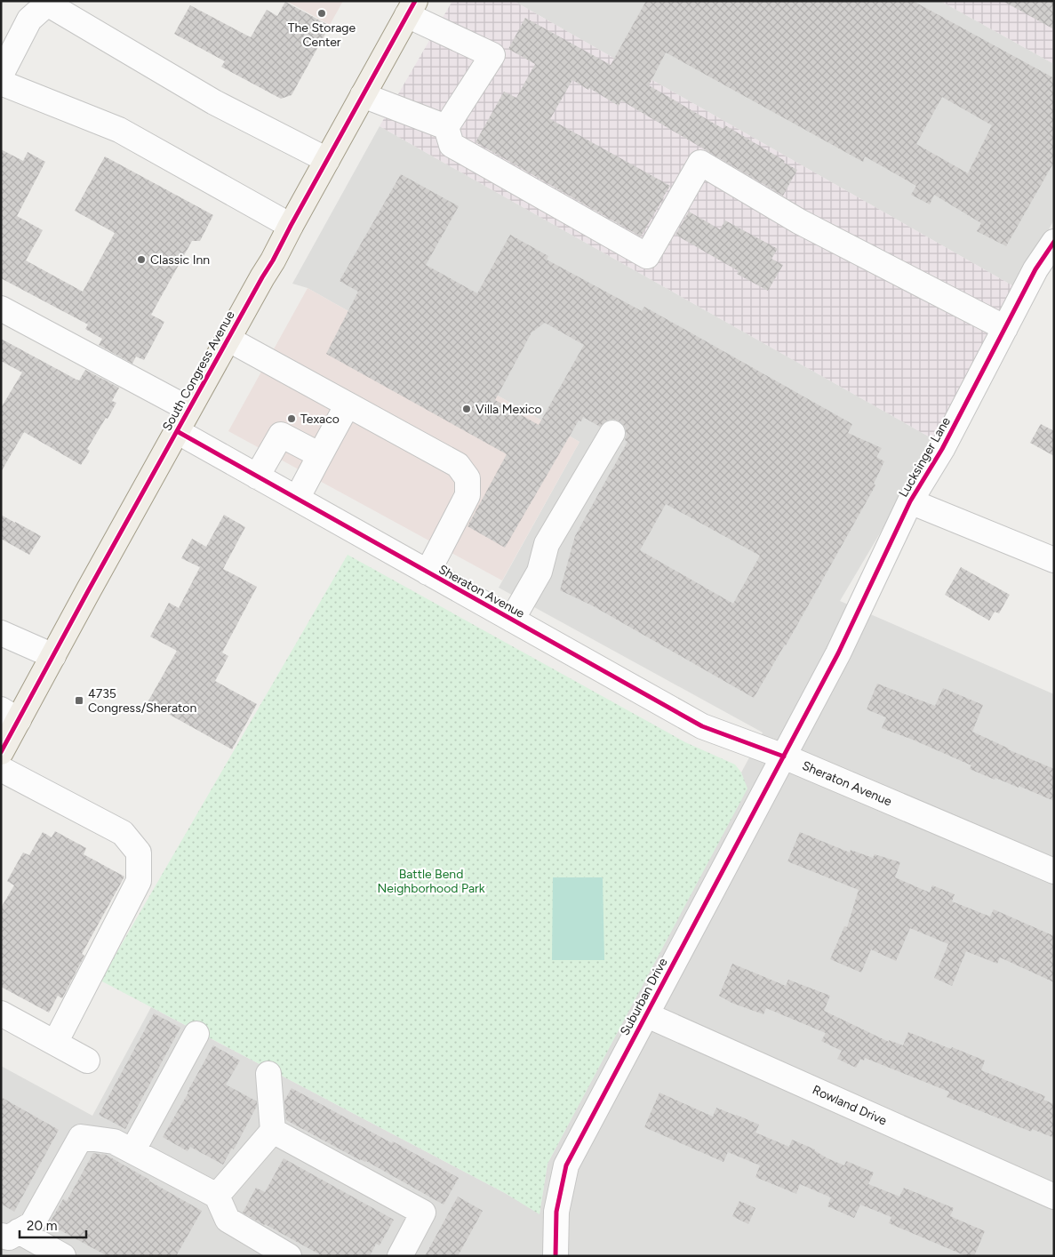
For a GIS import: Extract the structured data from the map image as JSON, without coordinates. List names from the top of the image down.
{
  "streets": {
    "main road": ["South Congress Avenue"],
    "street": [
      "Lucksinger Lane",
      "Sheraton Avenue",
      "Suburban Drive",
      "Rowland Drive"
    ]
  },
  "crossings": [
    ["South Congress Avenue", "Sheraton Avenue"],
    ["Lucksinger Lane", "Sheraton Avenue"],
    ["Lucksinger Lane", "Suburban Drive"],
    ["Sheraton Avenue", "Suburban Drive"],
    ["Suburban Drive", "Rowland Drive"]
  ],
  "parks": ["Battle Bend Neighborhood Park"],
  "places": {
    "other": [
      "The Storage Center",
      "Classic Inn",
      "Villa Mexico",
      "Texaco"
    ],
    "transit": ["4735 Congress/Sheraton"]
  },
  "scale_bar": "20 m"
}
